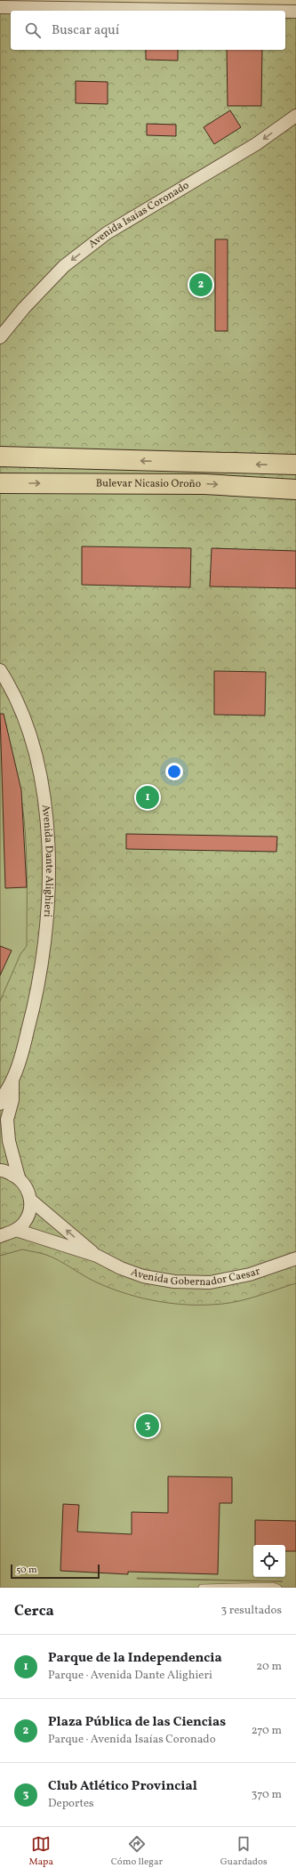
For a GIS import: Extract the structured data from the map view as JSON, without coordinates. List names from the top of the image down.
{
  "streets": {
    "main road": ["Bulevar Nicasio Oroño"],
    "street": ["Avenida Isaías Coronado", "Avenida Dante Alighieri", "Avenida Gobernador Caesar"]
  },
  "crossings": [
    ["Avenida Dante Alighieri", "Avenida Gobernador Caesar"]
  ],
  "one_way": ["Avenida Isaías Coronado"],
  "scale_bar": "50 m",
  "page": {
    "search": "Buscar aquí",
    "pins": ["2", "1", "3"],
    "scale": "50 m",
    "heading": ["Cerca", "3 resultados"],
    "list": [
      {
        "mark": "1",
        "name": "Parque de la Independencia",
        "note": "Parque · Avenida Dante Alighieri",
        "value": "20 m"
      },
      {
        "mark": "2",
        "name": "Plaza Pública de las Ciencias",
        "note": "Parque · Avenida Isaías Coronado",
        "value": "270 m"
      },
      {
        "mark": "3",
        "name": "Club Atlético Provincial",
        "note": "Deportes",
        "value": "370 m"
      }
    ],
    "nav": ["Mapa", "Cómo llegar", "Guardados"]
  }
}
